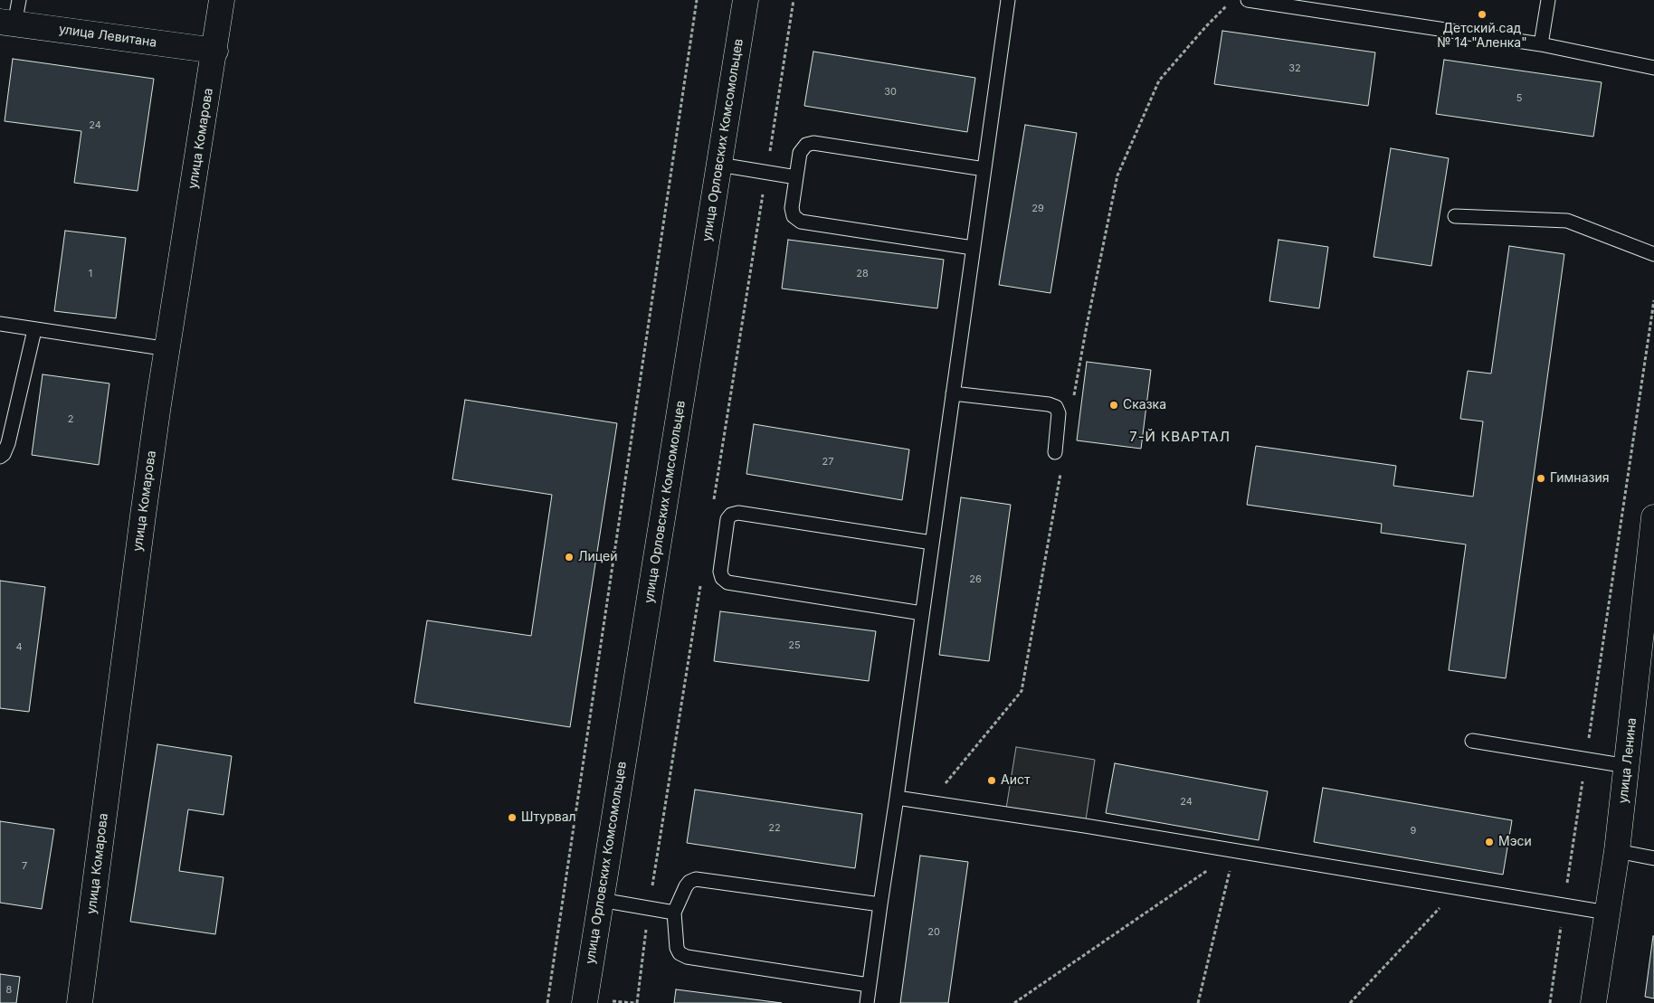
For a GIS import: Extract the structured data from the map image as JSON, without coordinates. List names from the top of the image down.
{
  "streets": {
    "street": [
      "улица Левитана",
      "улица Комарова",
      "улица Орловских Комсомольцев",
      "улица Ленина"
    ]
  },
  "crossings": [
    ["улица Левитана", "улица Комарова"]
  ],
  "districts": ["7-Й КВАРТАЛ"],
  "places": [
    "Детский сад № 14 \"Аленка\"",
    "Сказка",
    "Гимназия",
    "Лицей",
    "Аист",
    "Штурвал",
    "Мэси"
  ],
  "house_numbers": [
    "32",
    "30",
    "5",
    "24",
    "29",
    "1",
    "28",
    "2",
    "27",
    "26",
    "25",
    "4",
    "24",
    "22",
    "9",
    "7",
    "20",
    "8"
  ]
}
